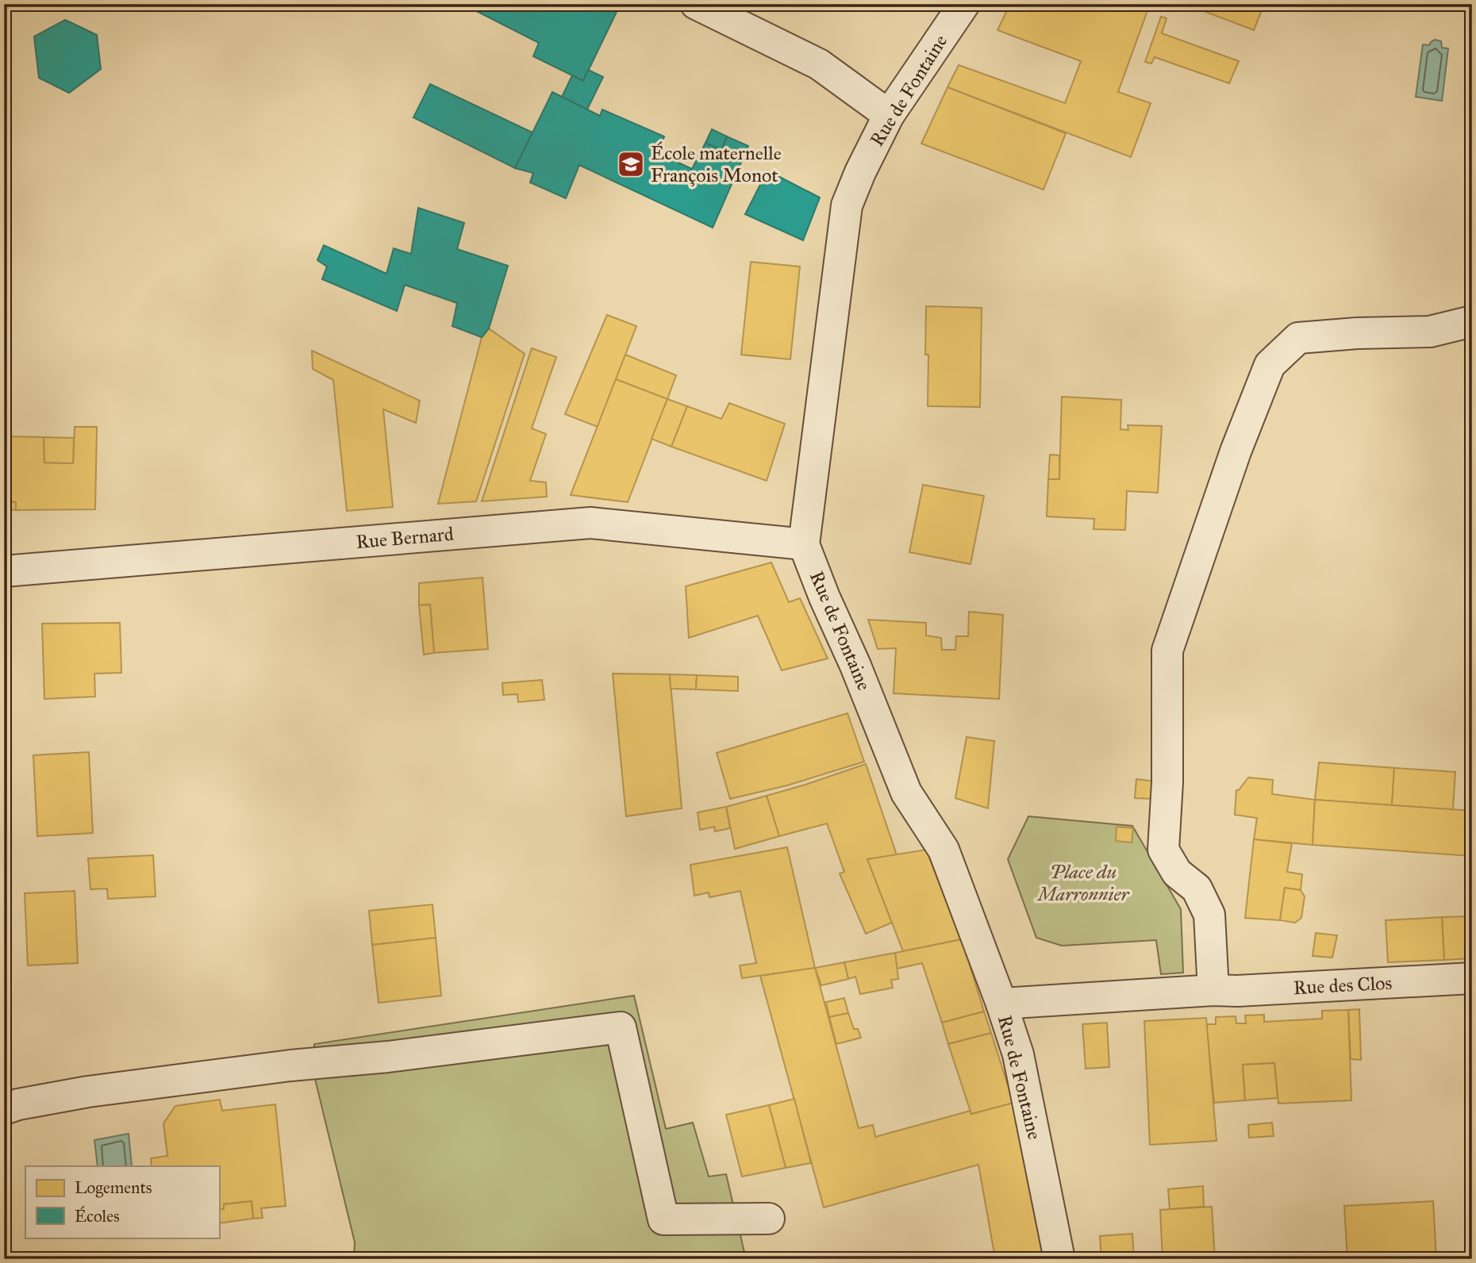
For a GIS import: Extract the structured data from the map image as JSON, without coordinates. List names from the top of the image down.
{
  "streets": {
    "street": ["Rue de Fontaine", "Rue Bernard", "Rue des Clos"]
  },
  "crossings": [
    ["Rue de Fontaine", "Rue Bernard"]
  ],
  "parks": ["Place du Marronnier"],
  "places": {
    "school or university": ["École maternelle François Monot"]
  },
  "legend": ["Logements", "Écoles"]
}
